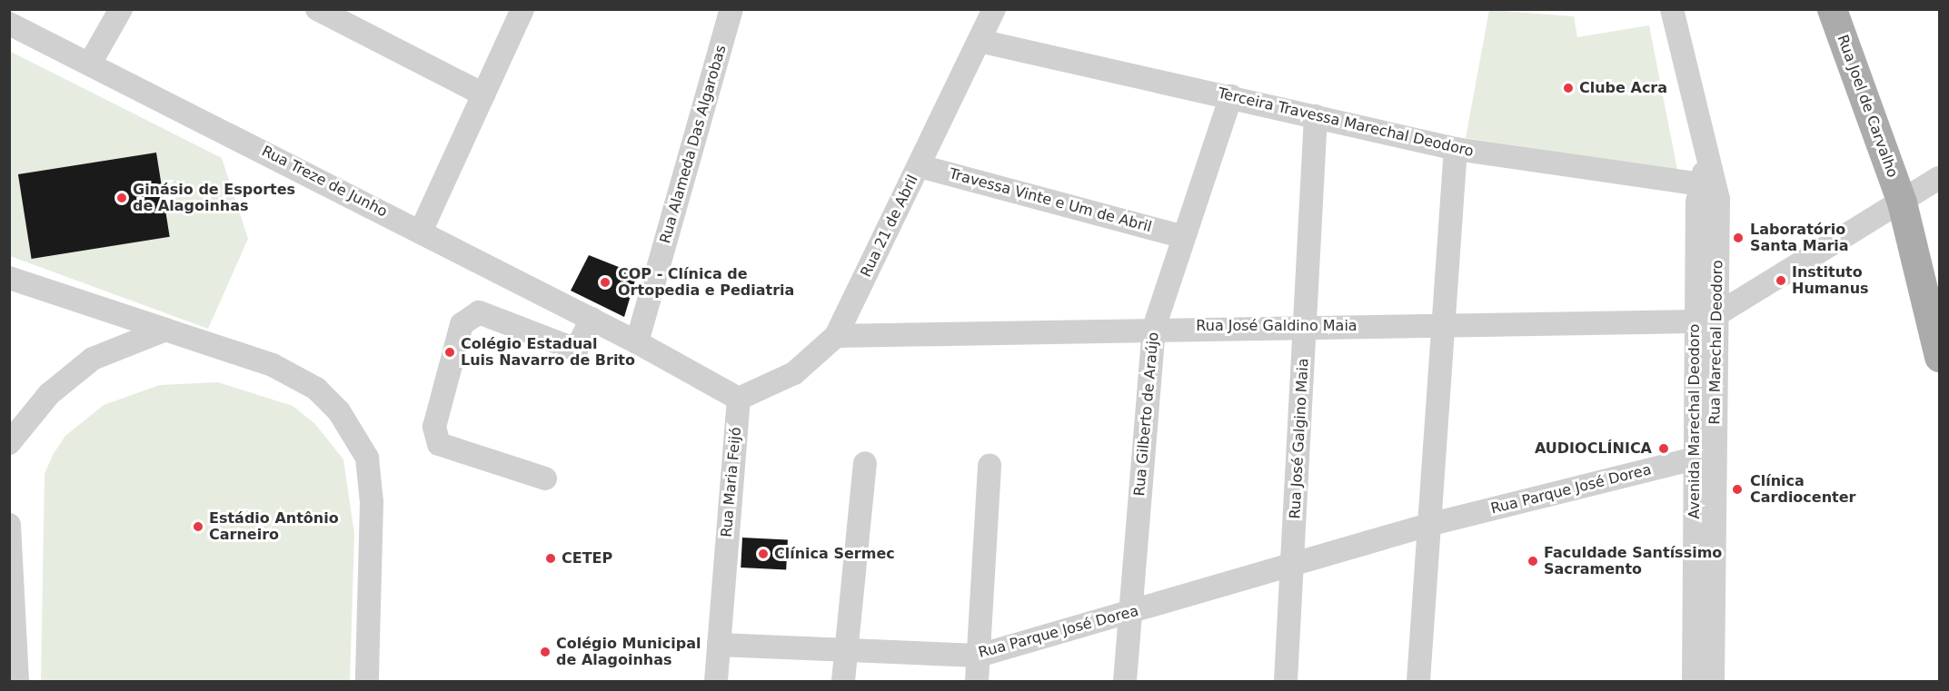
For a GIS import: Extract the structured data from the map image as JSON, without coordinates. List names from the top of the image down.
{
  "streets": {
    "main road": ["Rua Joel de Carvalho"],
    "street": [
      "Terceira Travessa Marechal Deodoro",
      "Rua Alameda Das Algarobas",
      "Rua Treze de Junho",
      "Travessa Vinte e Um de Abril",
      "Rua 21 de Abril",
      "Rua José Galdino Maia",
      "Rua Marechal Deodoro",
      "Rua Gilberto de Araújo",
      "Avenida Marechal Deodoro",
      "Rua José Galgino Maia",
      "Rua Maria Feijó",
      "Rua Parque José Dorea"
    ]
  },
  "crossings": [
    ["Rua Joel de Carvalho", "Rua José Galdino Maia"],
    ["Terceira Travessa Marechal Deodoro", "Rua 21 de Abril"],
    ["Terceira Travessa Marechal Deodoro", "Rua Marechal Deodoro"],
    ["Terceira Travessa Marechal Deodoro", "Rua Gilberto de Araújo"],
    ["Terceira Travessa Marechal Deodoro", "Avenida Marechal Deodoro"],
    ["Terceira Travessa Marechal Deodoro", "Rua José Galgino Maia"],
    ["Rua Alameda Das Algarobas", "Rua Treze de Junho"],
    ["Travessa Vinte e Um de Abril", "Rua 21 de Abril"],
    ["Travessa Vinte e Um de Abril", "Rua Gilberto de Araújo"],
    ["Rua 21 de Abril", "Rua José Galdino Maia"],
    ["Rua 21 de Abril", "Rua Maria Feijó"],
    ["Rua José Galdino Maia", "Rua Marechal Deodoro"],
    ["Rua José Galdino Maia", "Rua Gilberto de Araújo"],
    ["Rua José Galdino Maia", "Avenida Marechal Deodoro"],
    ["Rua José Galdino Maia", "Rua José Galgino Maia"],
    ["Rua Marechal Deodoro", "Avenida Marechal Deodoro"],
    ["Rua Marechal Deodoro", "Rua Parque José Dorea"],
    ["Rua Gilberto de Araújo", "Rua Parque José Dorea"],
    ["Avenida Marechal Deodoro", "Rua Parque José Dorea"],
    ["Rua José Galgino Maia", "Rua Parque José Dorea"],
    ["Rua Maria Feijó", "Rua Parque José Dorea"]
  ],
  "places": [
    "Clube Acra",
    "Ginásio de Esportes de Alagoinhas",
    "Laboratório Santa Maria",
    "Instituto Humanus",
    "COP - Clínica de Ortopedia e Pediatria",
    "Colégio Estadual Luis Navarro de Brito",
    "AUDIOCLÍNICA",
    "Clínica Cardiocenter",
    "Estádio Antônio Carneiro",
    "Clínica Sermec",
    "CETEP",
    "Faculdade Santíssimo Sacramento",
    "Colégio Municipal de Alagoinhas"
  ]
}
